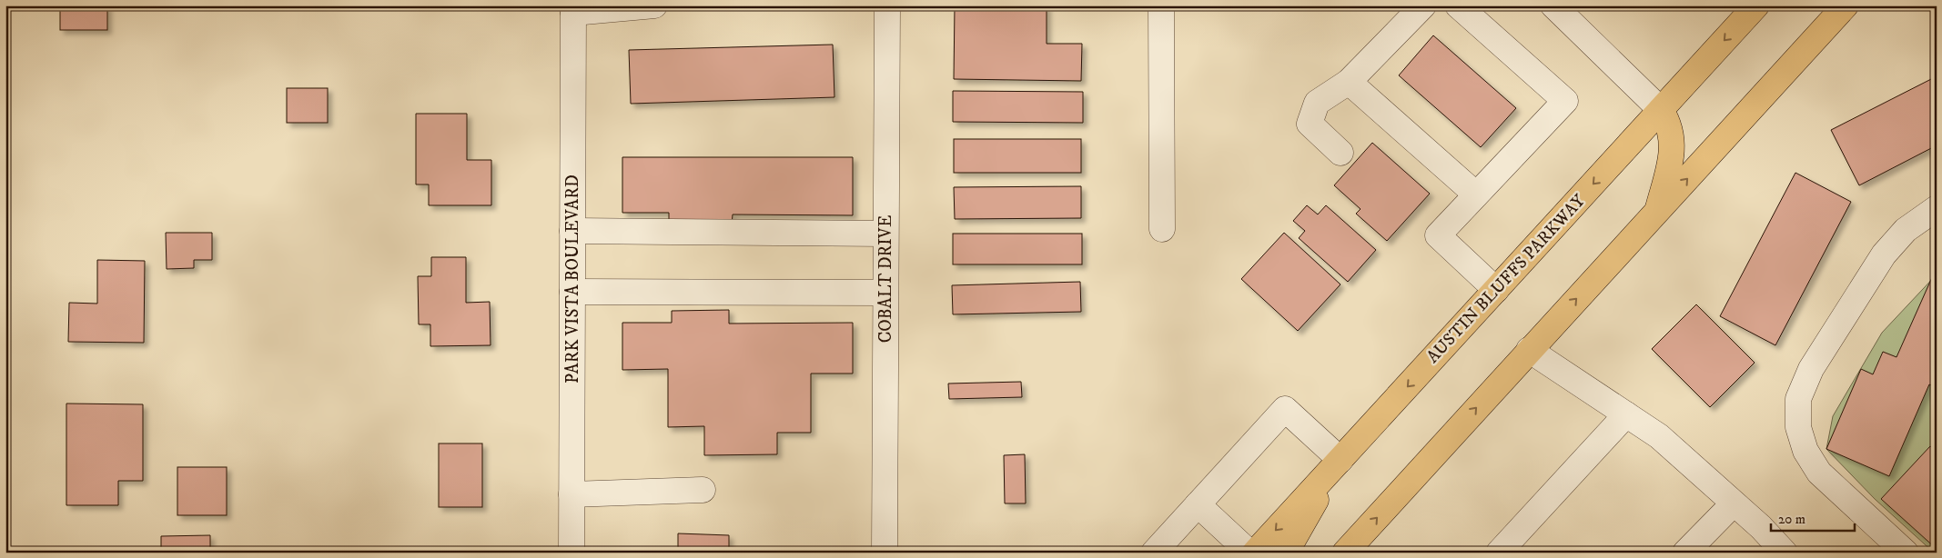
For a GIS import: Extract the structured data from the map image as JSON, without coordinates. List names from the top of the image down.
{
  "streets": {
    "main road": ["AUSTIN BLUFFS PARKWAY"],
    "street": ["PARK VISTA BOULEVARD", "COBALT DRIVE"]
  },
  "scale_bar": "20 m"
}
